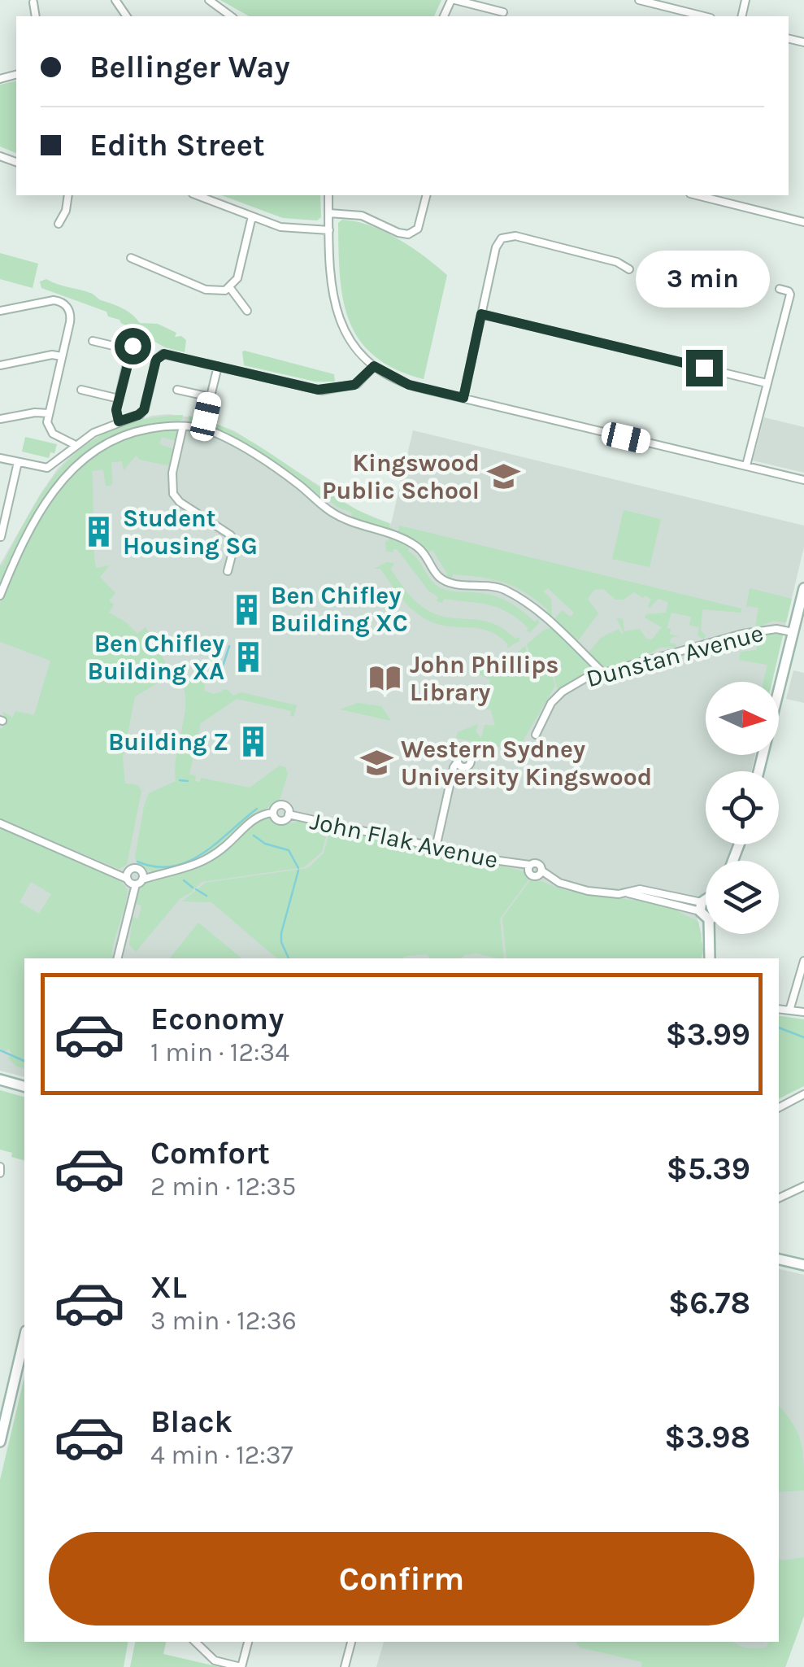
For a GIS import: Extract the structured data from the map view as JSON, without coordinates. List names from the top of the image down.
{
  "streets": {
    "street": ["Dunstan Avenue", "John Flak Avenue"]
  },
  "places": {
    "school or university": ["Kingswood Public School", "Western Sydney University Kingswood"],
    "building": [
      "Student Housing SG",
      "Ben Chifley Building XC",
      "Ben Chifley Building XA",
      "Building Z"
    ],
    "library": ["John Phillips Library"]
  },
  "north": "right",
  "page": {
    "banner": ["Bellinger Way", "Edith Street"],
    "bubble": "3 min",
    "list": [
      {
        "name": "Economy",
        "note": "1 min · 12:34",
        "value": "$3.99"
      },
      {
        "name": "Comfort",
        "note": "2 min · 12:35",
        "value": "$5.39"
      },
      {
        "name": "XL",
        "note": "3 min · 12:36",
        "value": "$6.78"
      },
      {
        "name": "Black",
        "note": "4 min · 12:37",
        "value": "$3.98"
      }
    ],
    "buttons": "Confirm"
  }
}
